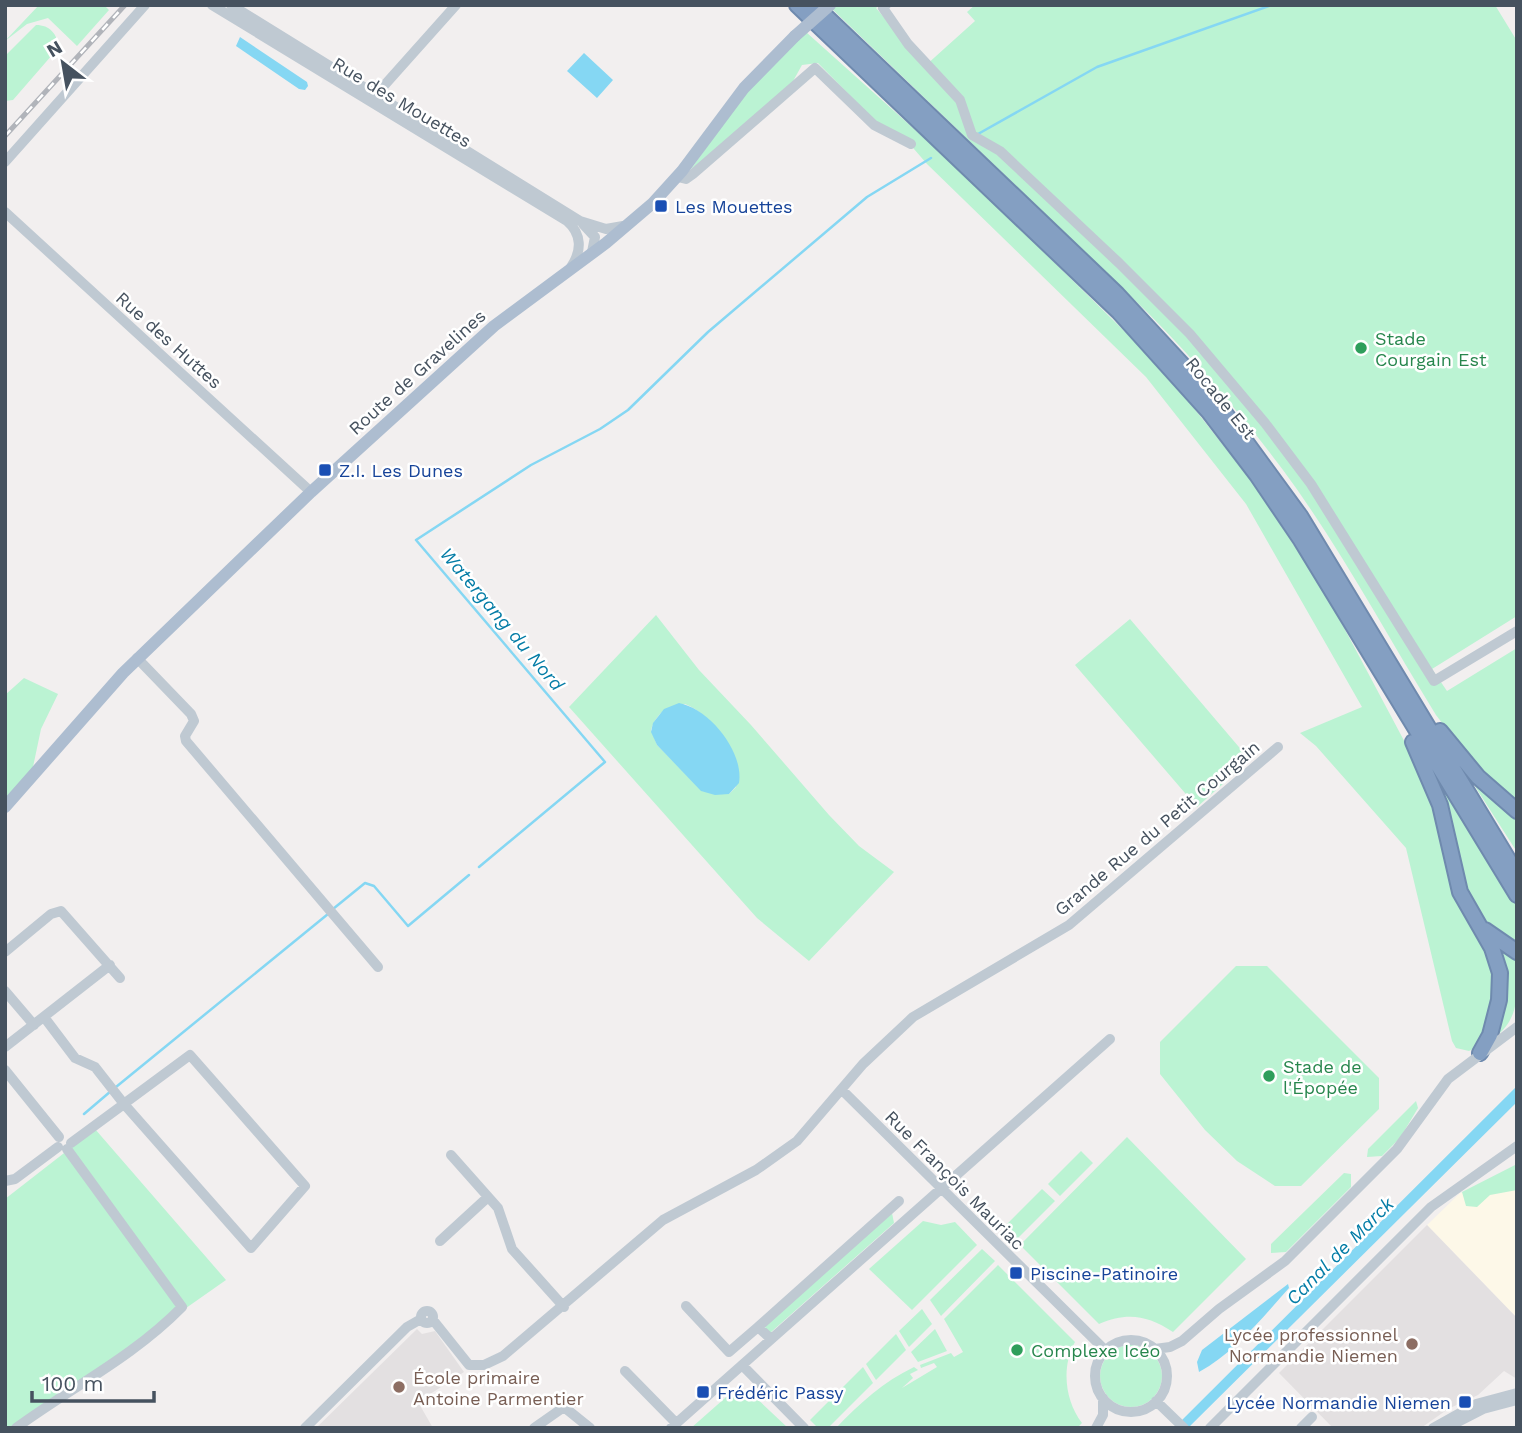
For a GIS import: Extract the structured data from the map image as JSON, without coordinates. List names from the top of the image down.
{
  "streets": {
    "highway": ["Rocade Est"],
    "main road": ["Route de Gravelines"],
    "street": [
      "Rue des Mouettes",
      "Rue des Huttes",
      "Grande Rue du Petit Courgain",
      "Rue François Mauriac"
    ]
  },
  "crossings": [
    ["Rue des Mouettes", "Route de Gravelines"],
    ["Rue des Huttes", "Route de Gravelines"],
    ["Grande Rue du Petit Courgain", "Rue François Mauriac"]
  ],
  "water": ["Watergang du Nord", "Canal de Marck"],
  "places": {
    "transit": [
      "Les Mouettes",
      "Z.I. Les Dunes",
      "Piscine-Patinoire",
      "Frédéric Passy",
      "Lycée Normandie Niemen"
    ],
    "other": [
      "Stade Courgain Est",
      "Stade de l'Épopée",
      "Lycée professionnel Normandie Niemen",
      "Complexe Icéo",
      "École primaire Antoine Parmentier"
    ]
  },
  "scale_bar": "100 m",
  "north": "top left"
}
